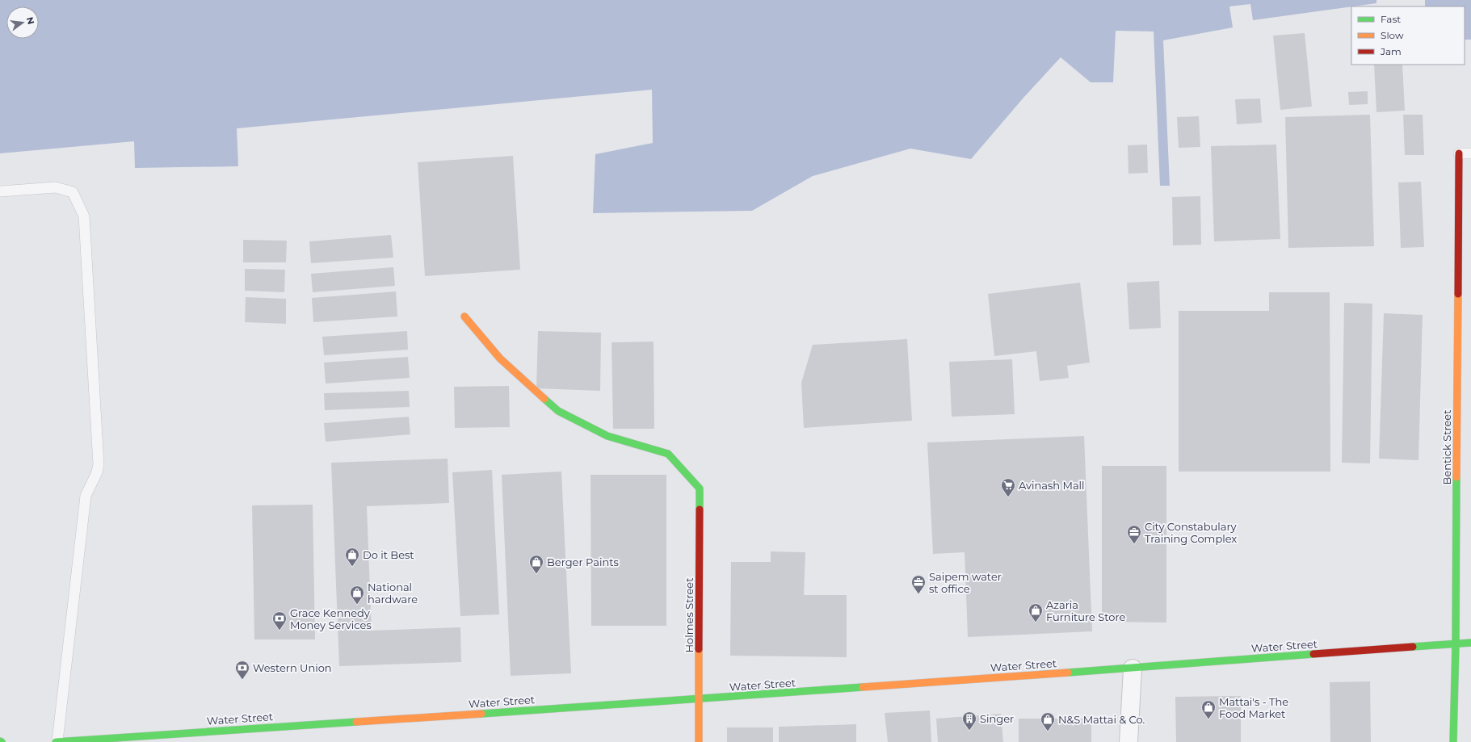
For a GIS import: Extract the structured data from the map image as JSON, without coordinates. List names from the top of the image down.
{
  "streets": {
    "street": ["Bentick Street", "Holmes Street", "Water Street"]
  },
  "crossings": [
    ["Bentick Street", "Water Street"],
    ["Holmes Street", "Water Street"]
  ],
  "places": {
    "supermarket": ["Avinash Mall"],
    "office": ["City Constabulary Training Complex", "Saipem water st office"],
    "shop": [
      "Do it Best",
      "Berger Paints",
      "National hardware",
      "Azaria Furniture Store",
      "Mattai's - The Food Market",
      "N&S Mattai & Co."
    ],
    "bank": ["Grace Kennedy Money Services", "Western Union"],
    "building": ["Singer"]
  },
  "legend": ["Fast", "Slow", "Jam"],
  "north": "right"
}
